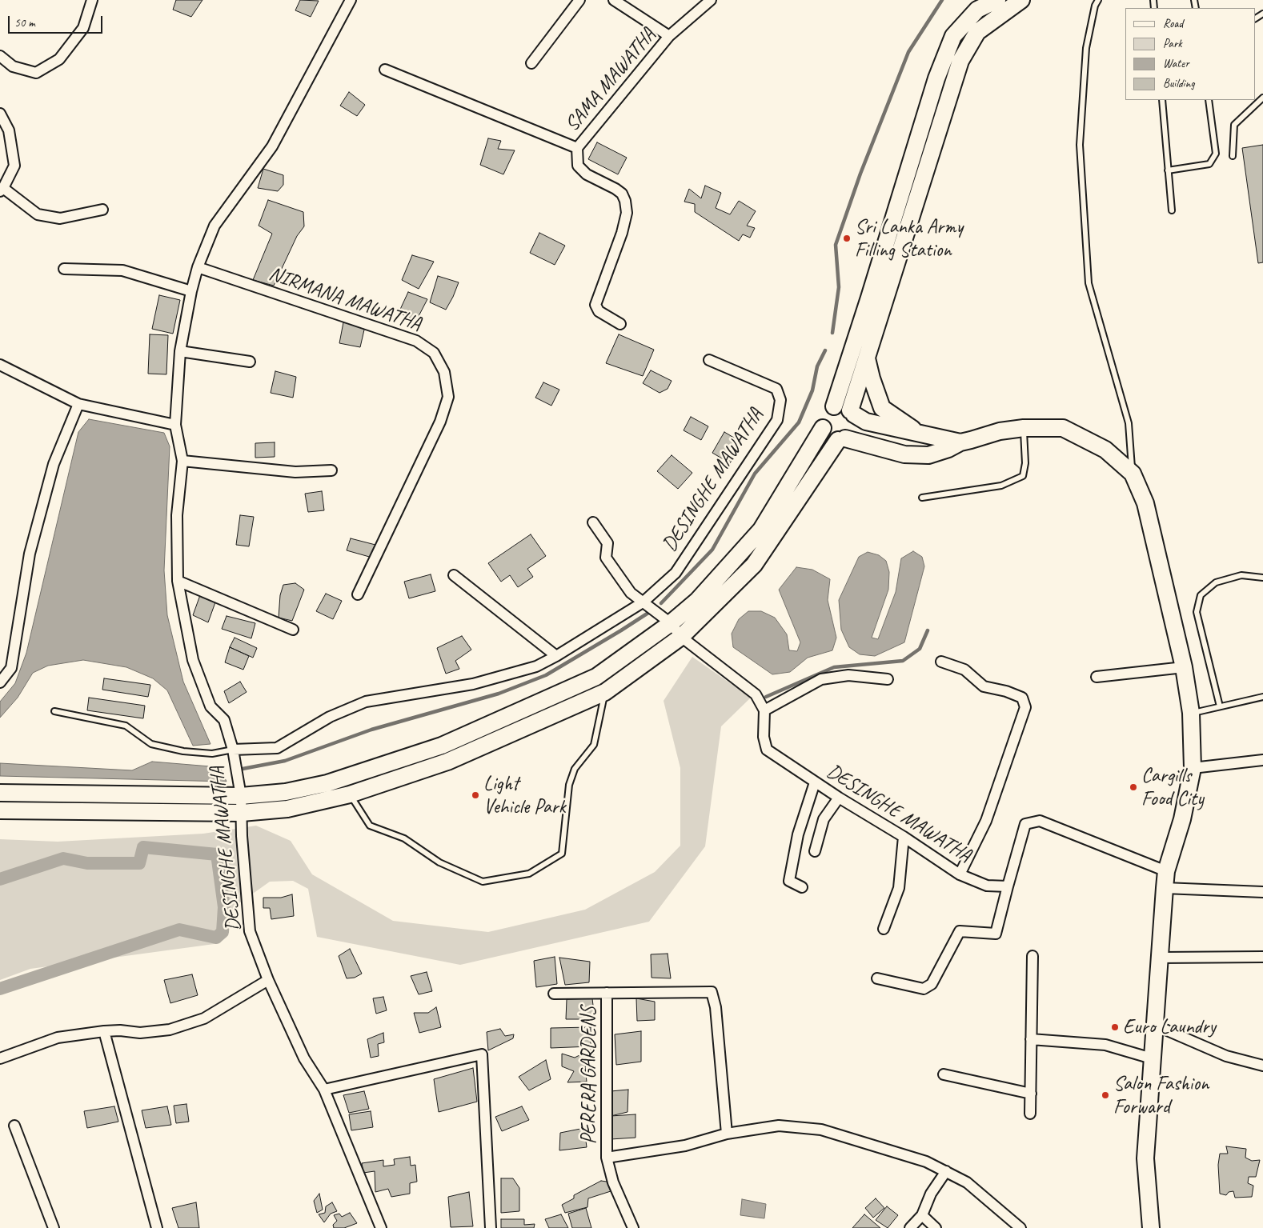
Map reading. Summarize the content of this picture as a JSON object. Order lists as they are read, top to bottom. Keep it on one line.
{"streets":{"street":["SAMA MAWATHA","NIRMANA MAWATHA","DESINGHE MAWATHA","PERERA GARDENS"]},"places":["Sri Lanka Army Filling Station","Cargills Food City","Light Vehicle Park","Euro Laundry","Salon Fashion Forward"],"legend":["Road","Park","Water","Building"],"scale_bar":"50 m"}
